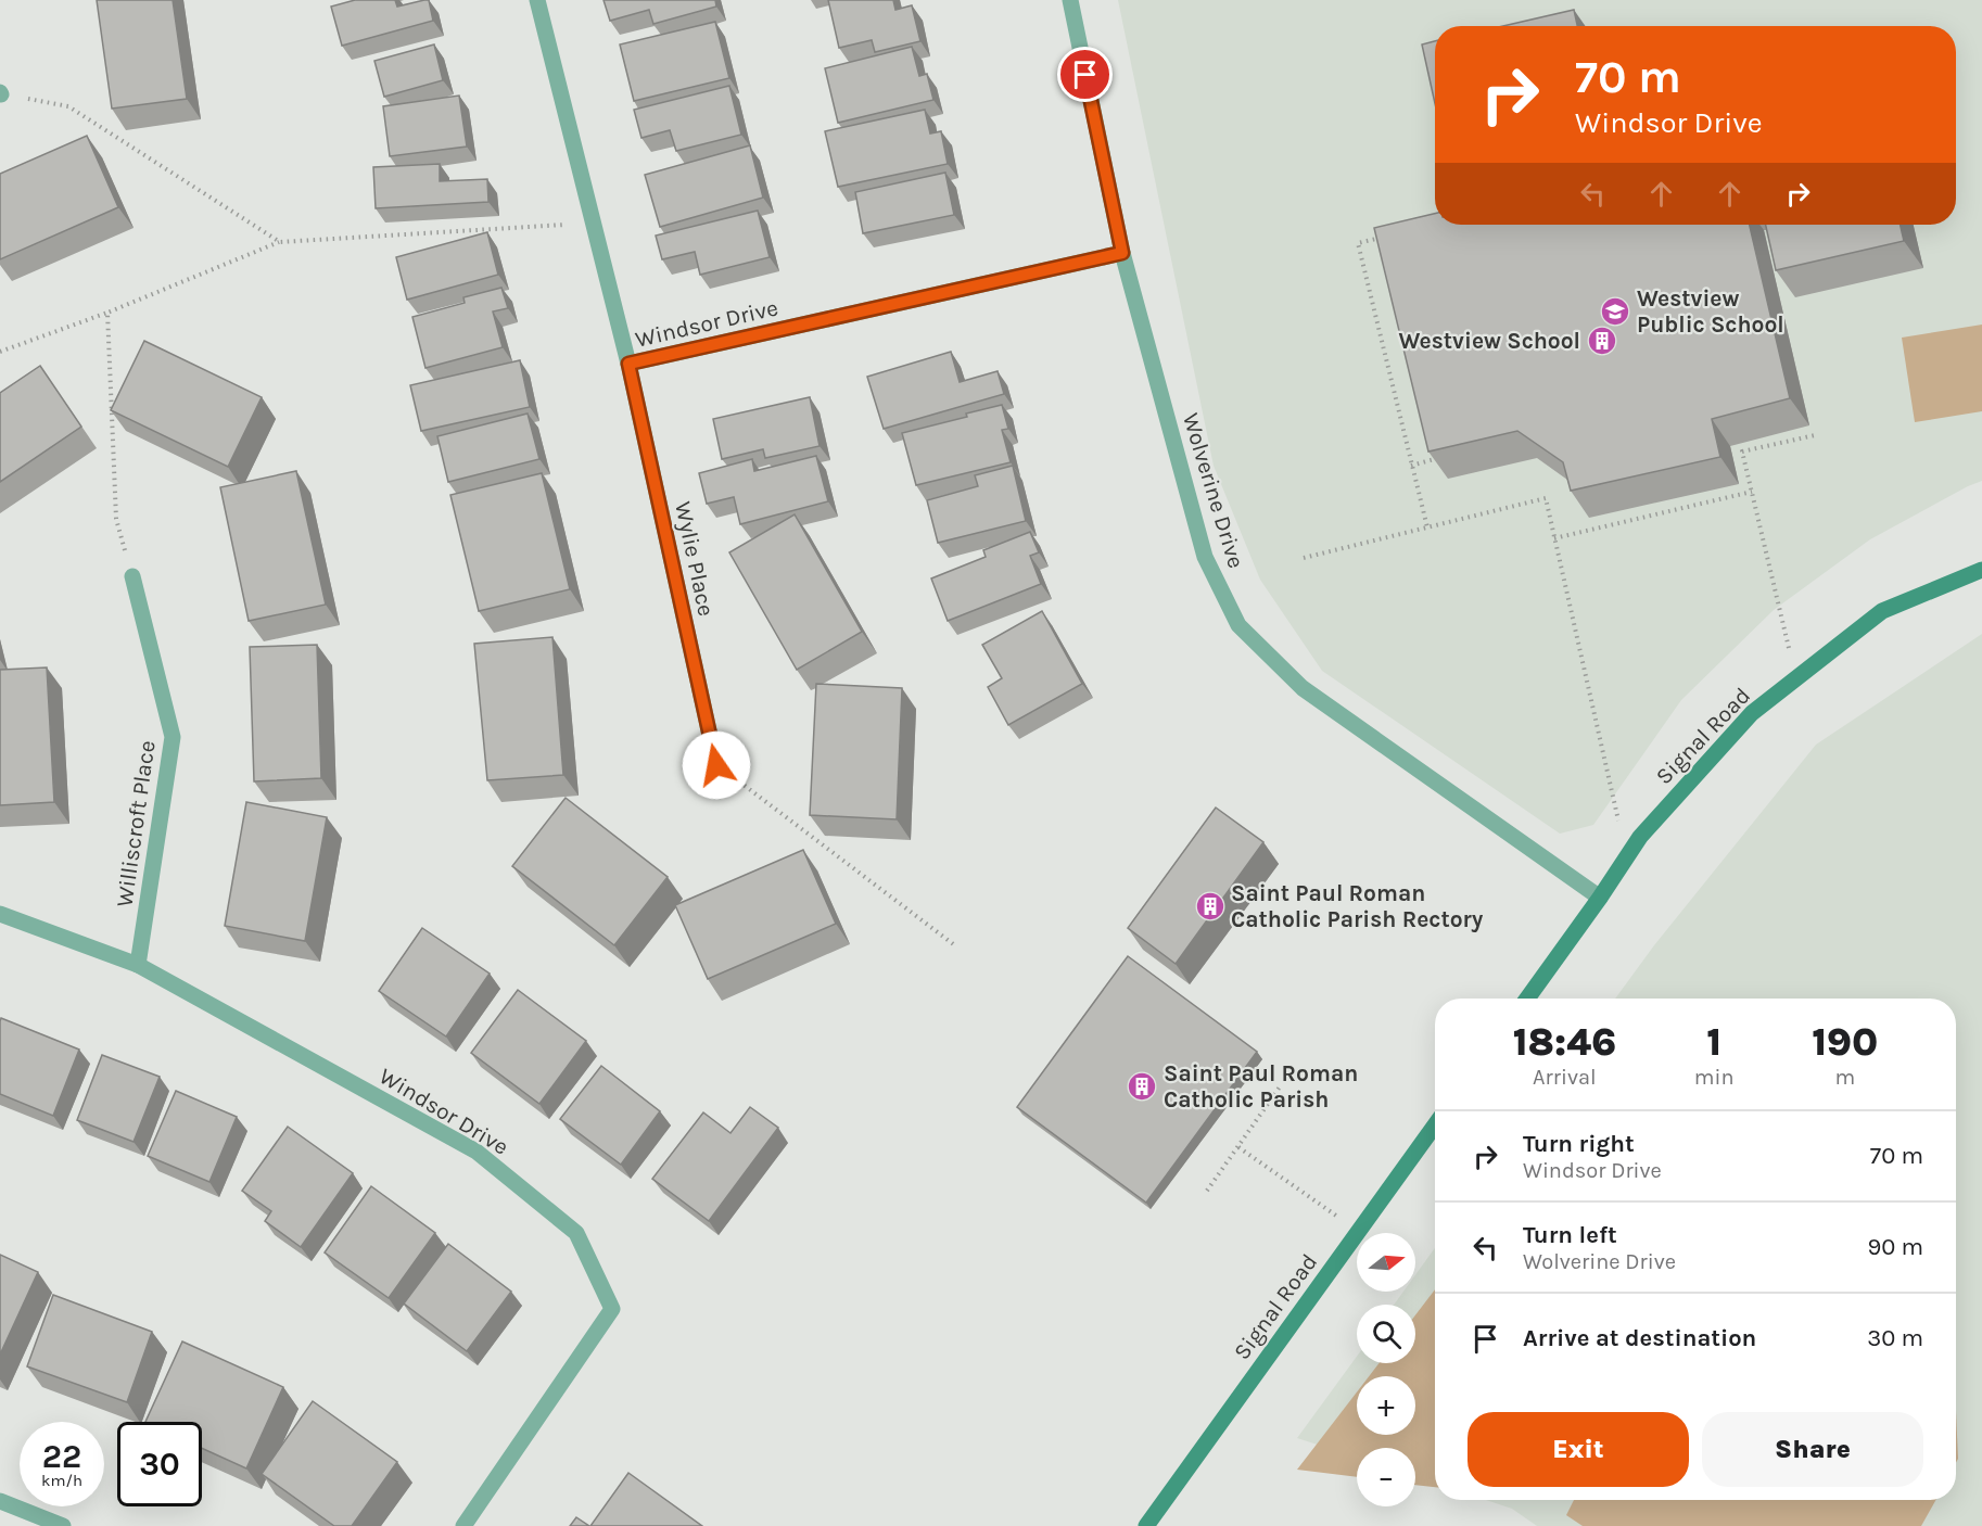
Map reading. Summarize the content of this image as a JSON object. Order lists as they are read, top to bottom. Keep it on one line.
{"streets":{"street":["Windsor Drive","Wolverine Drive","Wylie Place","Signal Road","Williscroft Place"]},"crossings":[["Windsor Drive","Wolverine Drive"],["Windsor Drive","Wylie Place"],["Windsor Drive","Williscroft Place"],["Wolverine Drive","Signal Road"]],"places":{"school or university":["Westview Public School"],"building":["Westview School","Saint Paul Roman Catholic Parish Rectory","Saint Paul Roman Catholic Parish"]},"north":"right","page":{"turn":["70 m","Windsor Drive"],"eta":["18:46","Arrival","1","min","190","m"],"list":[{"name":"Turn right","note":"Windsor Drive","value":"70 m"},{"name":"Turn left","note":"Wolverine Drive","value":"90 m"},{"name":"Arrive at destination","value":"30 m"}],"map_buttons":["+","−"],"buttons":["Exit","Share"],"speed":"22 km/h","limit":"30"}}
